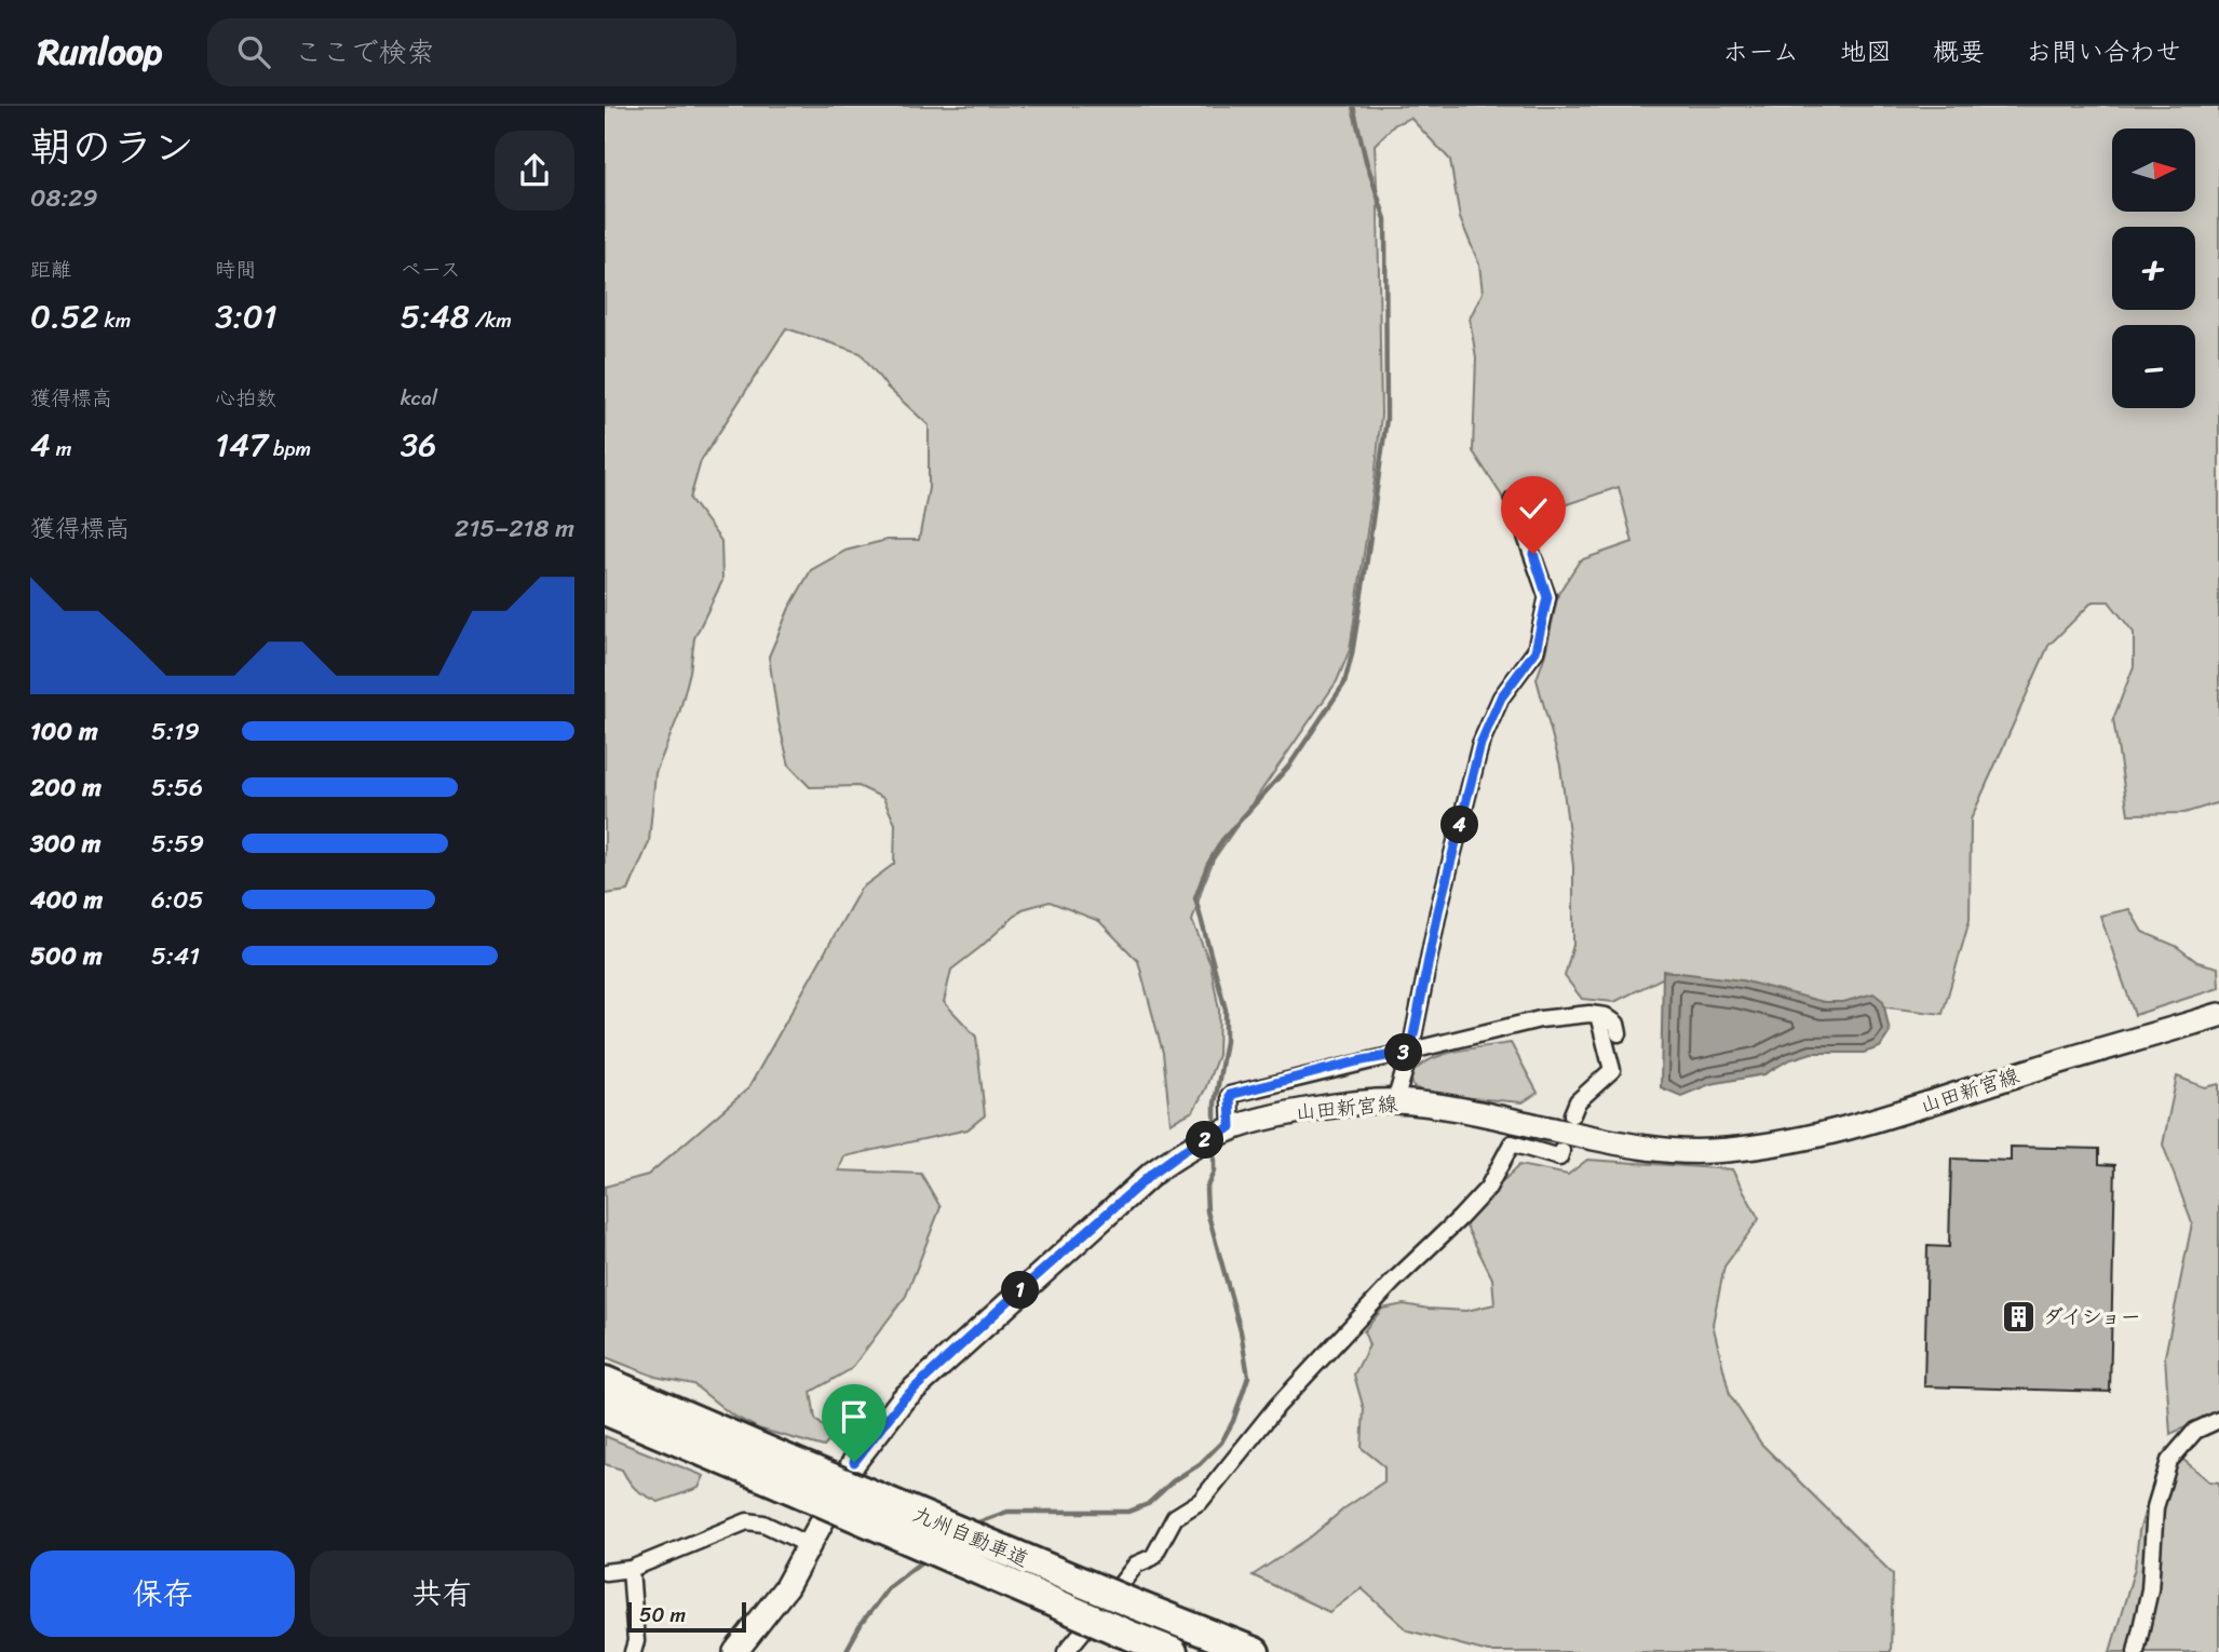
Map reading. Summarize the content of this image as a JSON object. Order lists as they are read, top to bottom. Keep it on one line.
{"streets":{"highway":["九州自動車道"],"main road":["山田新宮線"]},"places":{"building":["ダイショー"]},"scale_bar":"50 m","north":"right","page":{"header":"Runloop","search":"ここで検索","nav":["ホーム","地図","概要","お問い合わせ"],"heading":["朝のラン","08:29"],"map_buttons":["+","−"],"stats":[["距離","0.52 km"],["時間","3:01"],["ペース","5:48 /km"],["獲得標高","4 m"],["心拍数","147 bpm"],["kcal","36"]],"chart":["獲得標高","215–218 m"],"list":[{"name":"100 m","note":"5:19"},{"name":"200 m","note":"5:56"},{"name":"300 m","note":"5:59"},{"name":"400 m","note":"6:05"},{"name":"500 m","note":"5:41"}],"pins":["4","3","2","1"],"buttons":["保存","共有"],"scale":"50 m"}}
